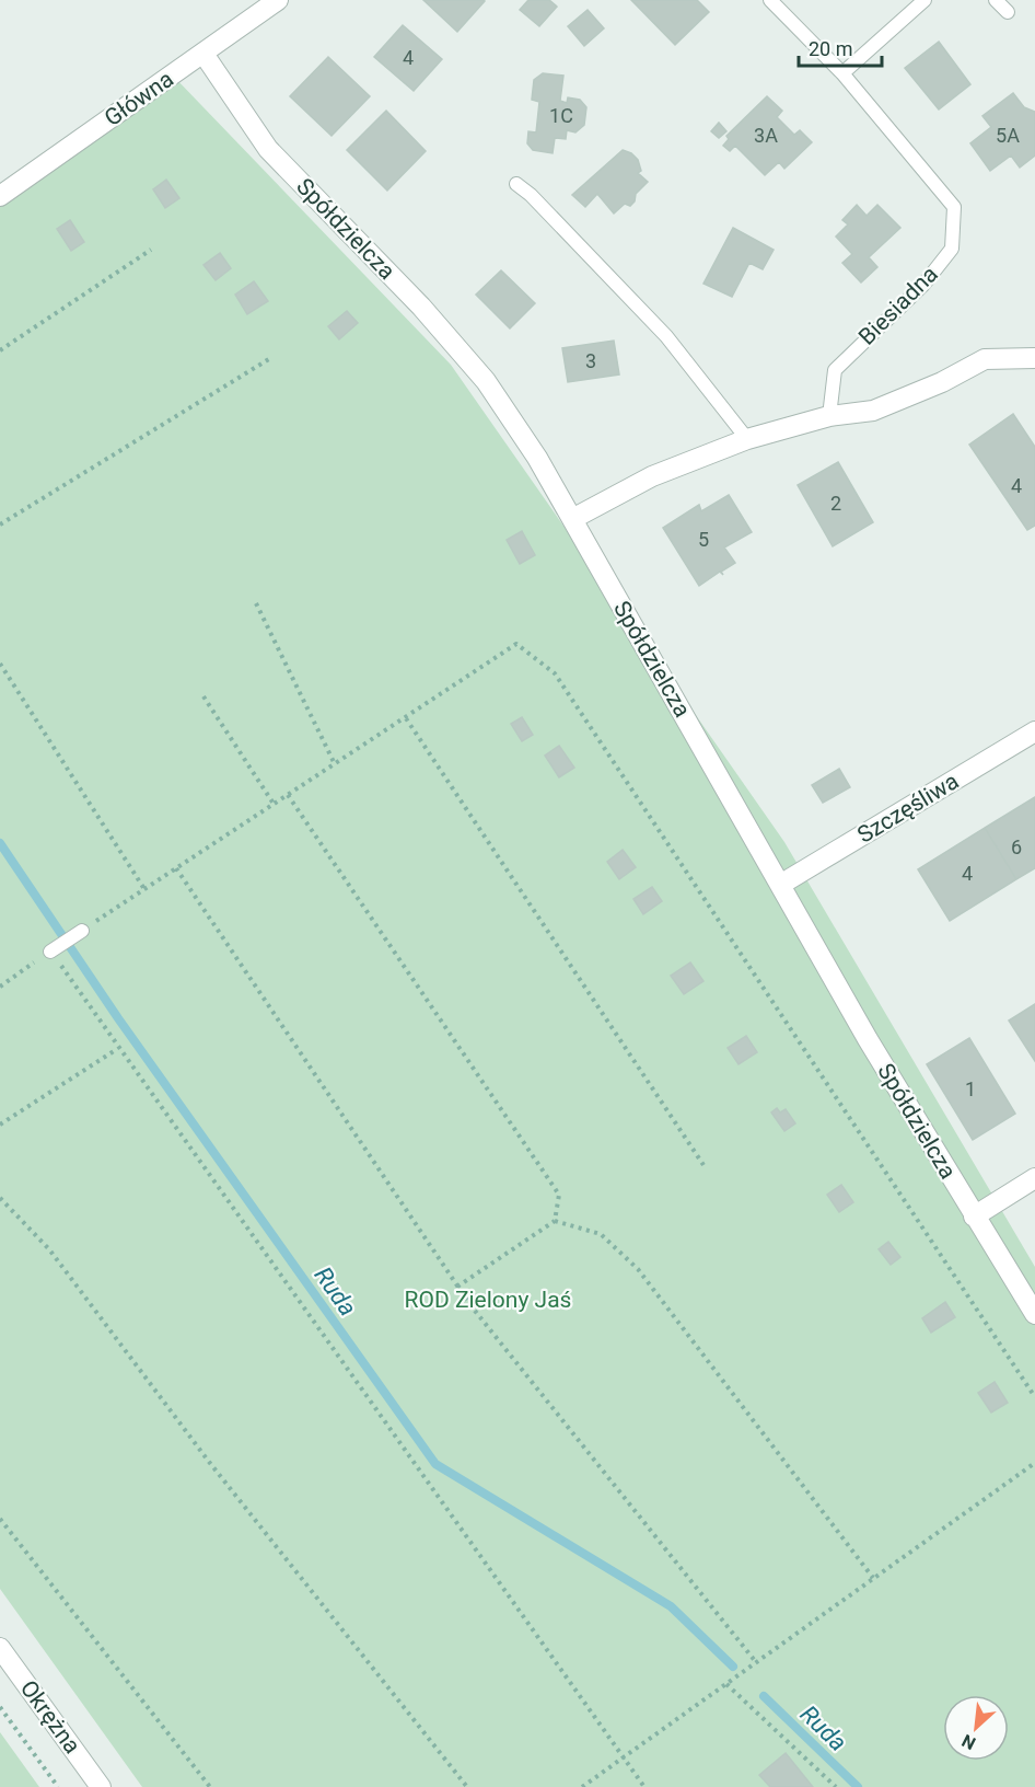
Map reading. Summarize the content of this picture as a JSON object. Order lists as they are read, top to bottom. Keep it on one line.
{"streets":{"street":["Główna","Spółdzielcza","Szczęśliwa","Okrężna"],"lane":["Biesiadna"]},"crossings":[["Główna","Spółdzielcza"],["Spółdzielcza","Szczęśliwa"]],"water":["Ruda"],"parks":["ROD Zielony Jaś"],"house_numbers":["4","1C","3A","5A","3","4","2","5","6","4","1"],"scale_bar":"20 m","north":"bottom left"}
